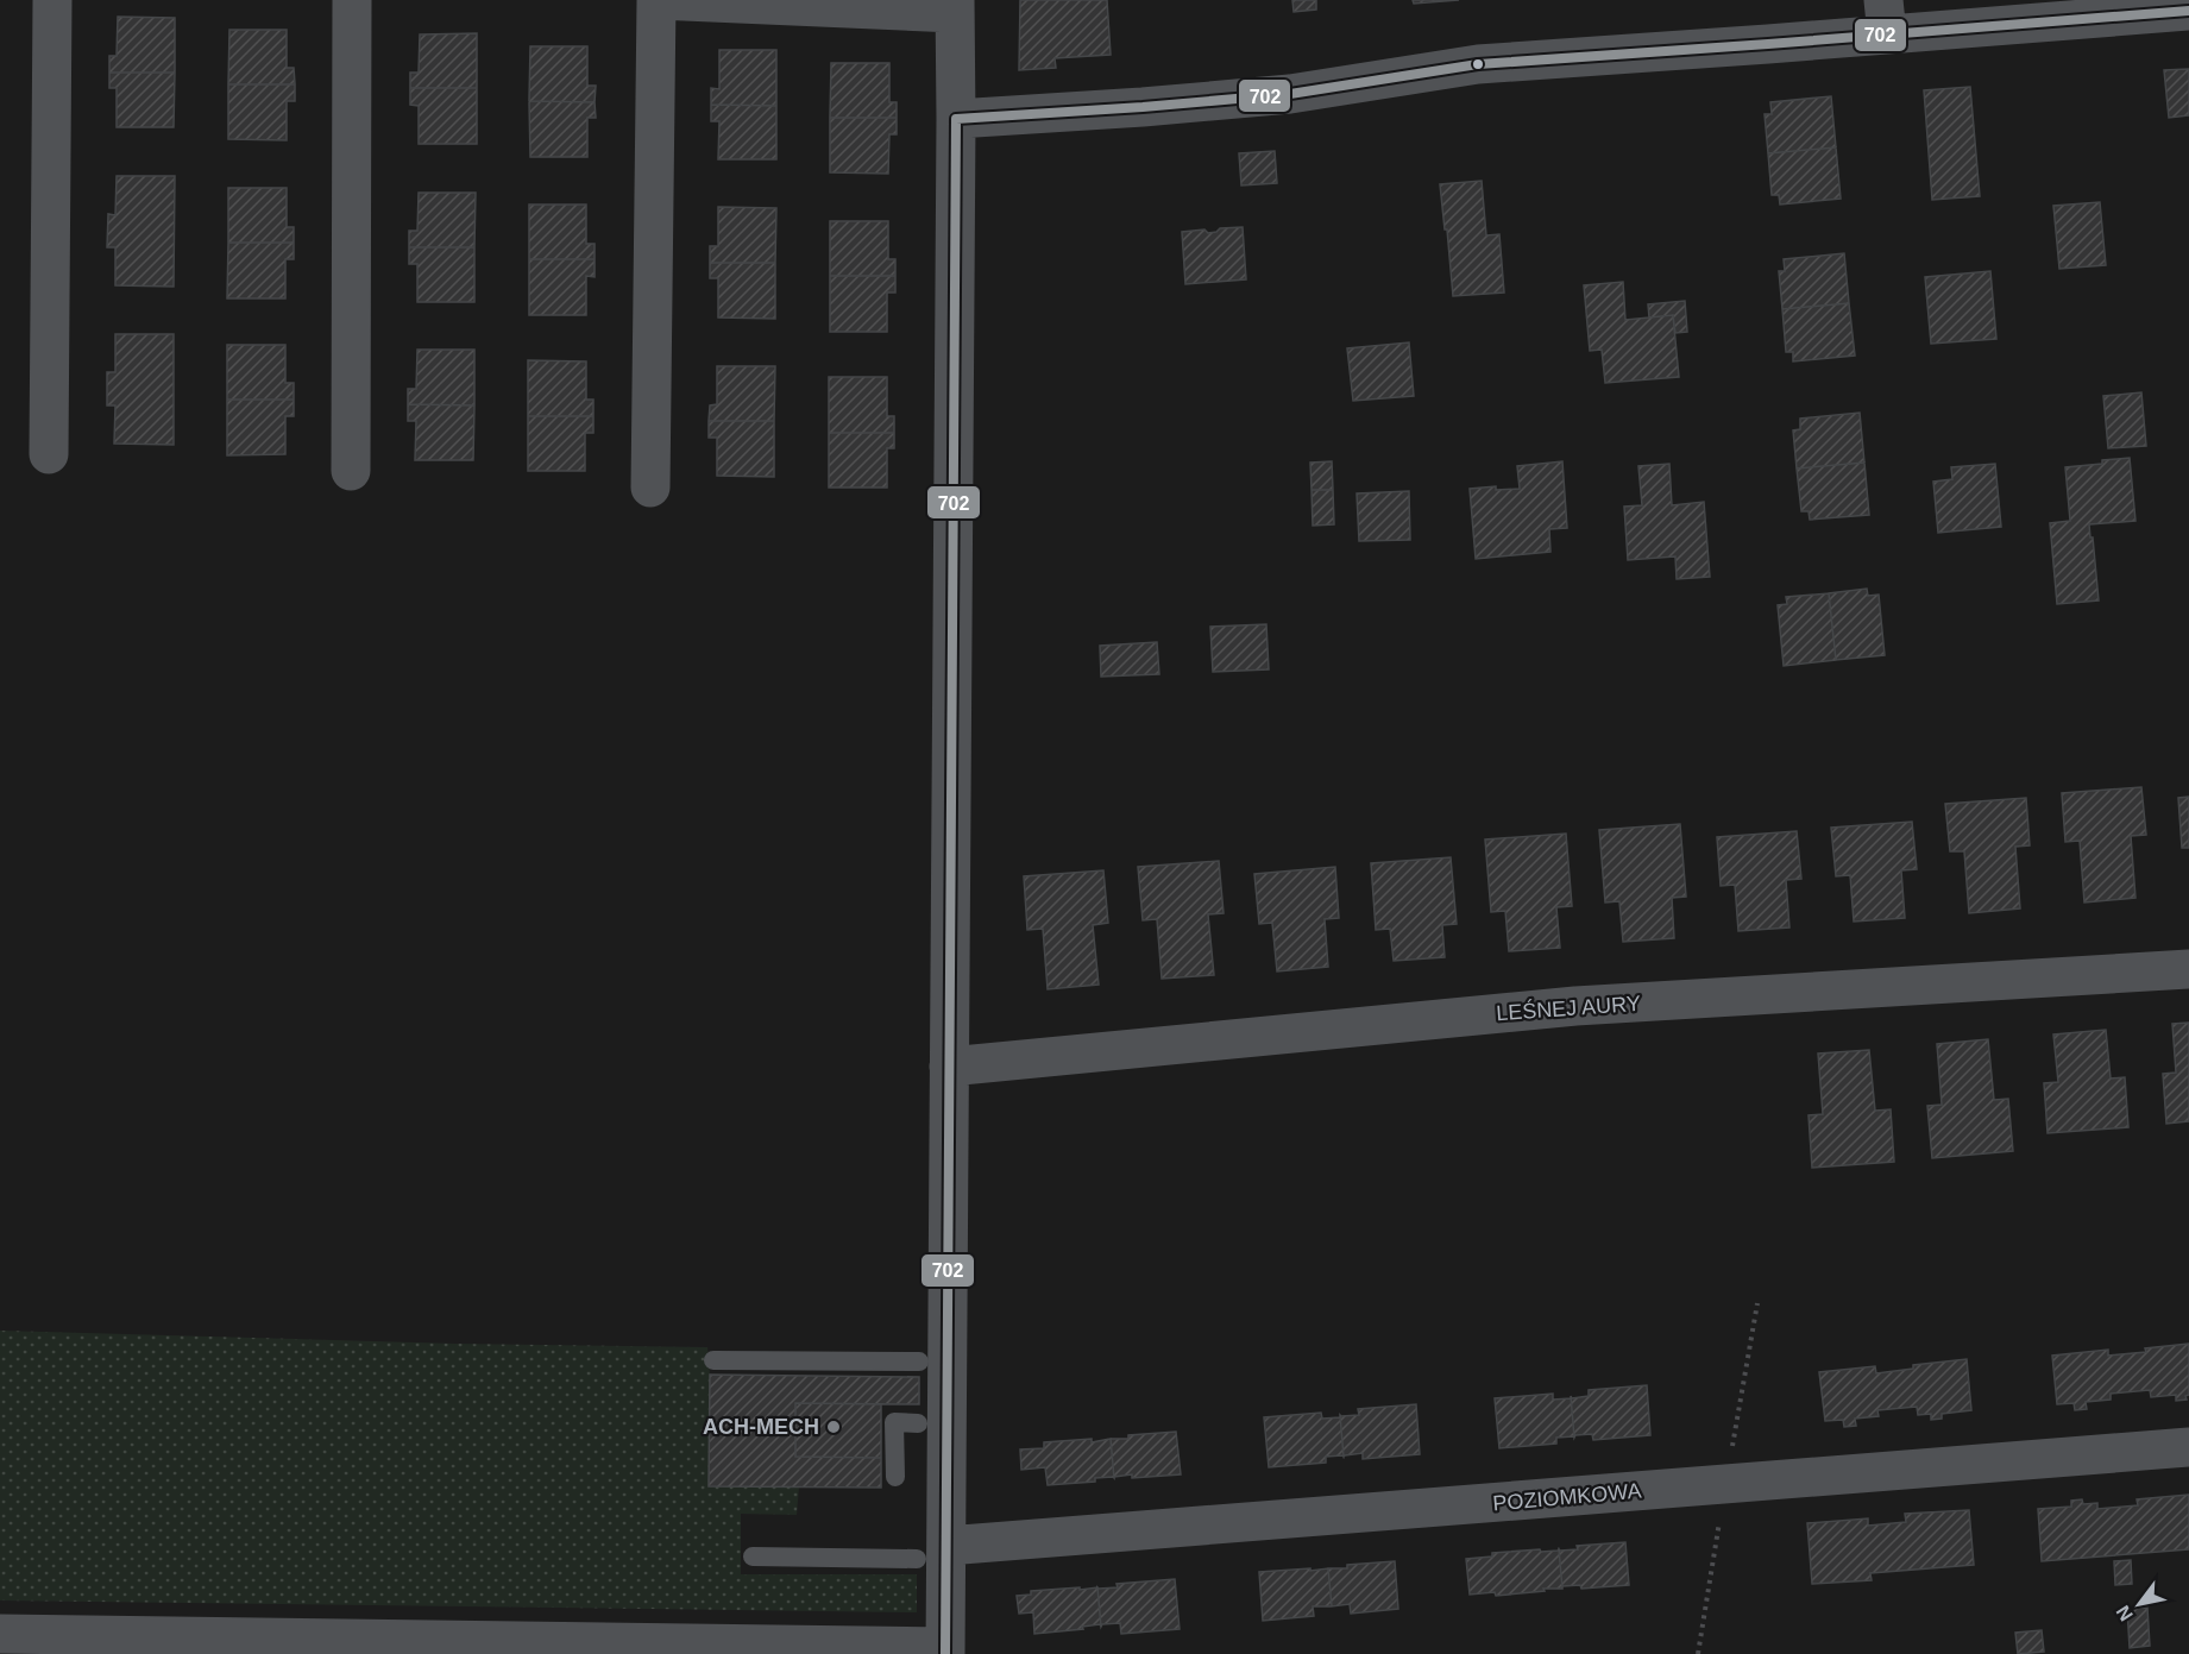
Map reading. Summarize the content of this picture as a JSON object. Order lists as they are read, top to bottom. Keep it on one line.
{"streets":{"street":["LEŚNEJ AURY","POZIOMKOWA"]},"places":["ACH-MECH"],"lines":["transit line 702"],"north":"bottom left"}
